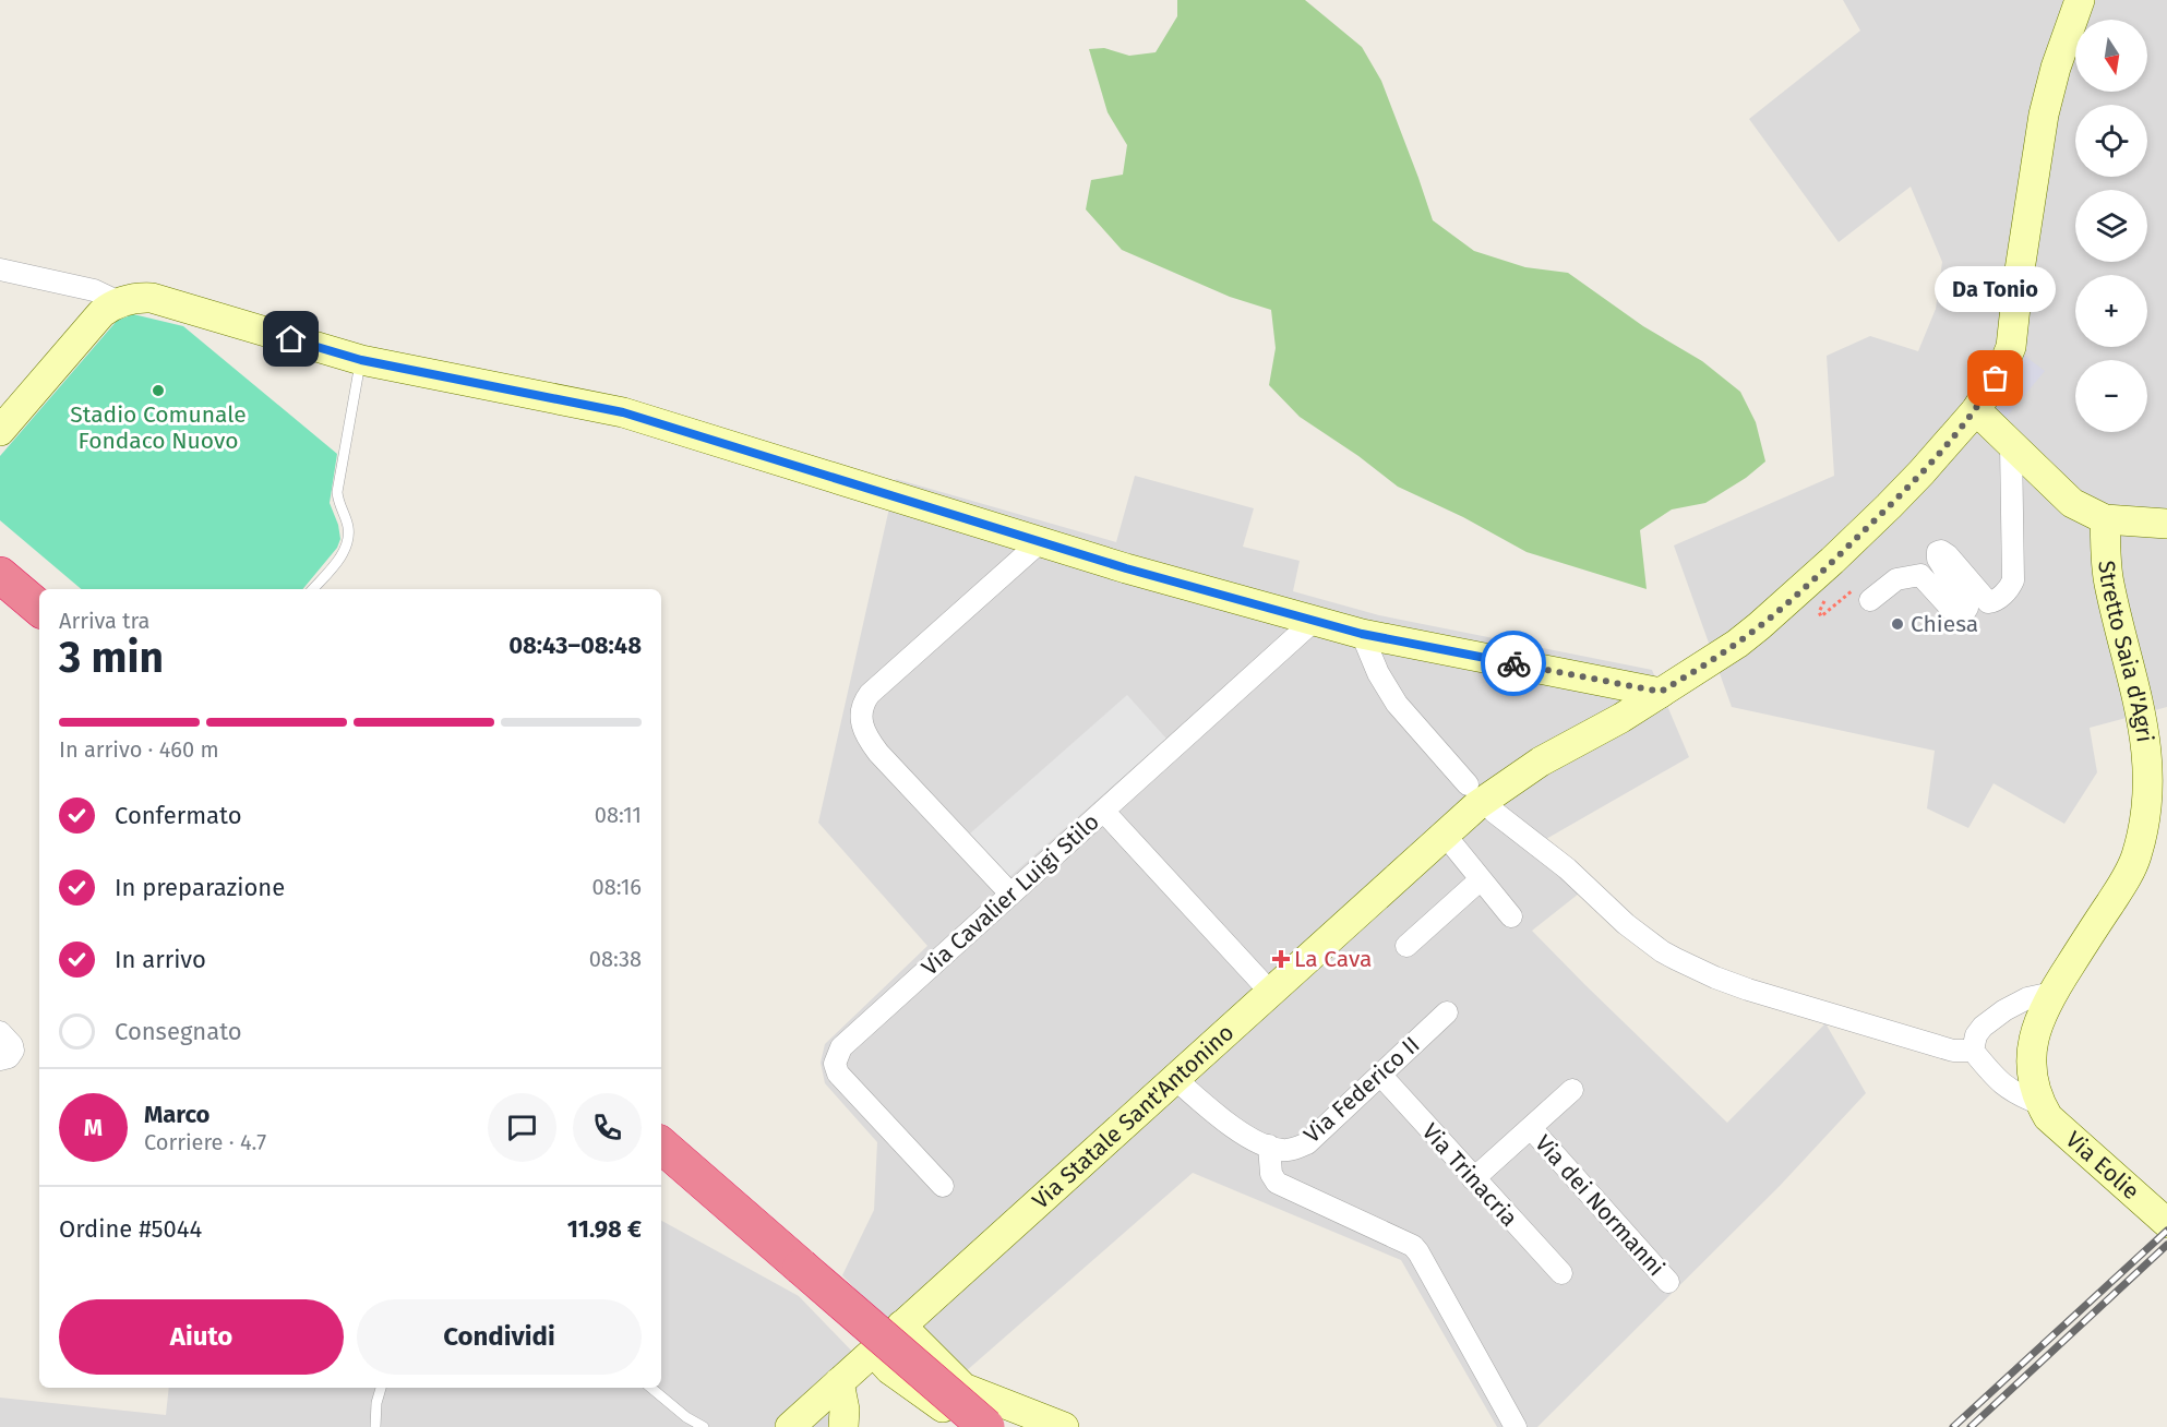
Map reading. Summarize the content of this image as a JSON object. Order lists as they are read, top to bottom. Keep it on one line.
{"streets":{"street":["Stretto Saia d'Agri","Via Cavalier Luigi Stilo","Via Federico II","Via Statale Sant'Antonino","Via Eolie","Via Trinacria","Via dei Normanni"]},"crossings":[["Stretto Saia d'Agri","Via Eolie"],["Via Federico II","Via Statale Sant'Antonino"],["Via Federico II","Via Trinacria"],["Via Trinacria","Via dei Normanni"]],"places":{"other":["Da Tonio","Stadio Comunale Fondaco Nuovo","Chiesa"],"health":["La Cava"]},"north":"bottom","page":{"map_buttons":["+","−"],"bubble":"Da Tonio","heading":["3 min","Arriva tra","08:43–08:48"],"panel":["Marco","Corriere · 4.7","Ordine #5044","11.98 €"],"bar":"In arrivo · 460 m","list":[["Confermato","08:11"],["In preparazione","08:16"],["In arrivo","08:38"],"Consegnato"],"round":"M","buttons":["Aiuto","Condividi"]}}
